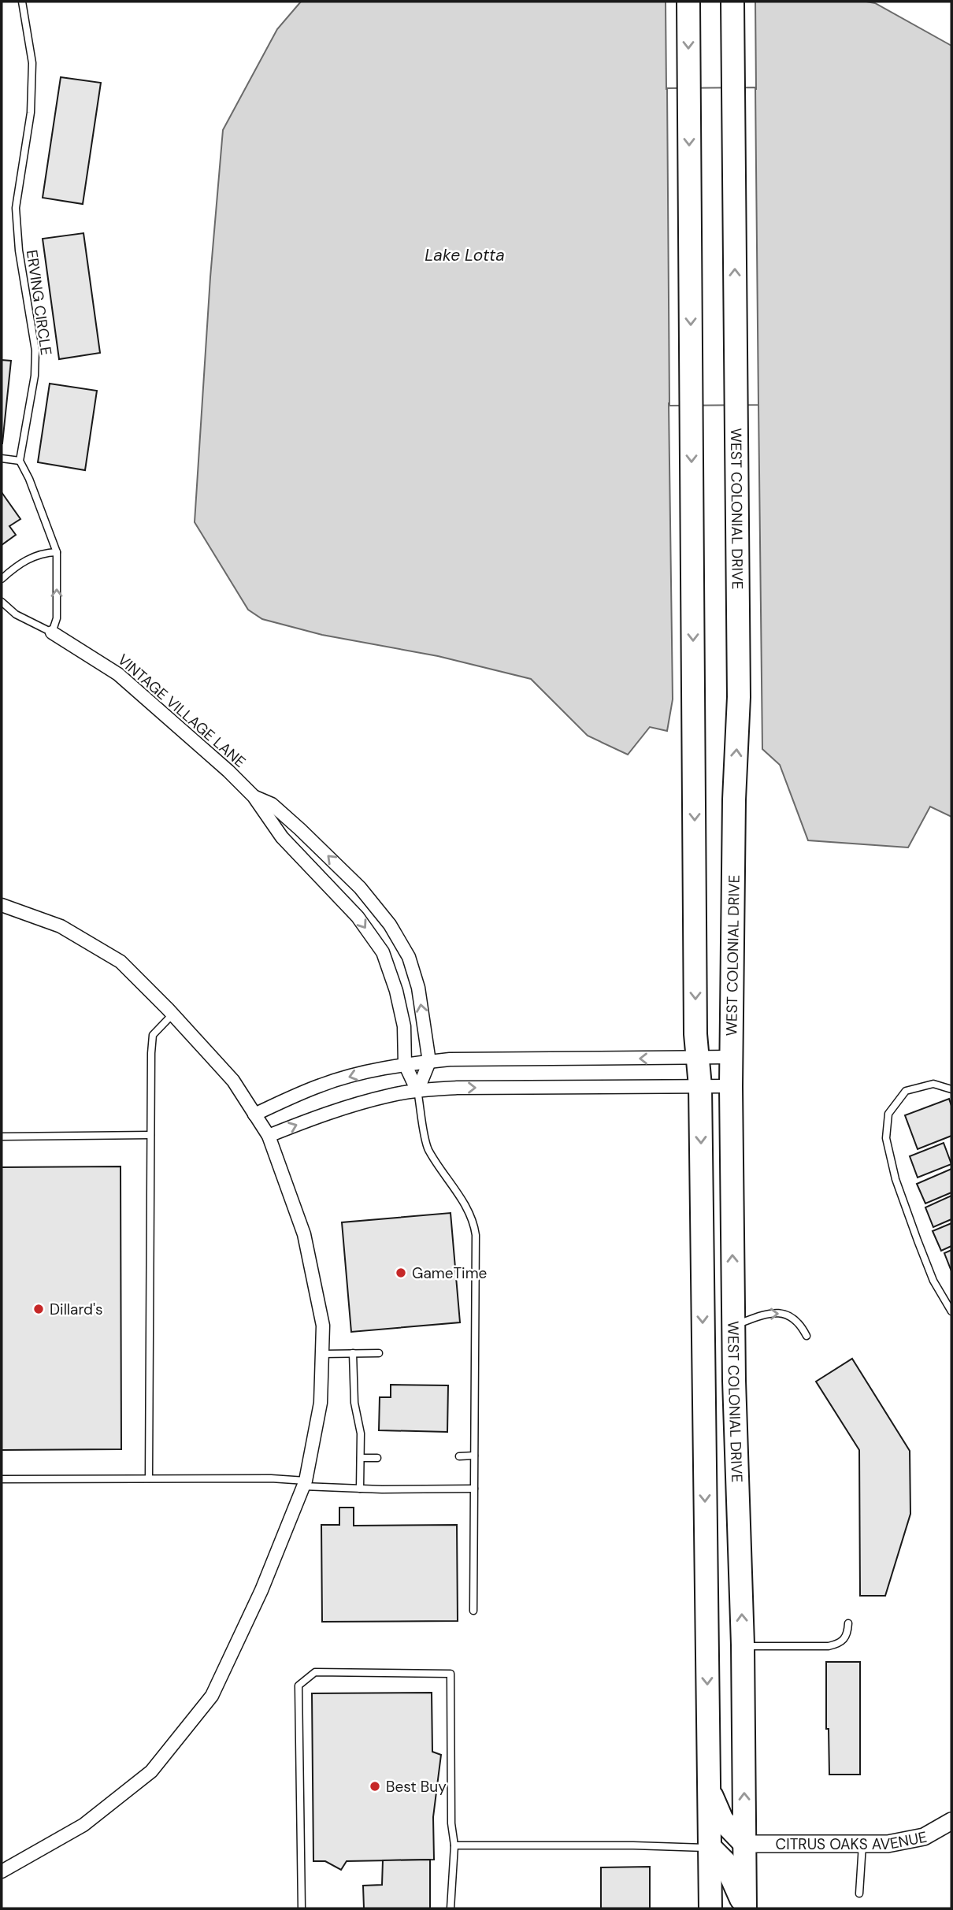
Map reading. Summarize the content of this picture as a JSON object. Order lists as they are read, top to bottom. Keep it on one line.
{"streets":{"highway":["WEST COLONIAL DRIVE"],"street":["VINTAGE VILLAGE LANE","CITRUS OAKS AVENUE"],"lane":["ERVING CIRCLE"]},"crossings":[["WEST COLONIAL DRIVE","CITRUS OAKS AVENUE"]],"water":["Lake Lotta"],"places":["GameTime","Dillard's","Best Buy"]}
